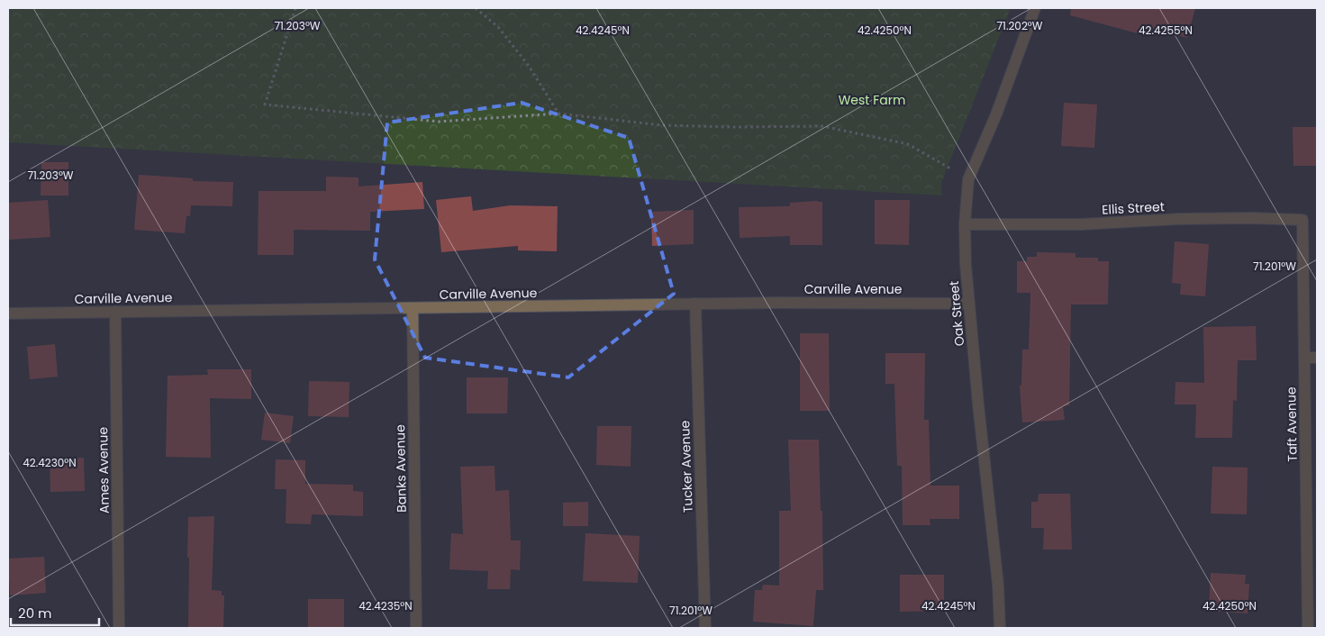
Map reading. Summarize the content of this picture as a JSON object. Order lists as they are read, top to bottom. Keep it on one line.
{"streets":{"street":["Ellis Street","Carville Avenue","Oak Street","Taft Avenue","Tucker Avenue","Banks Avenue","Ames Avenue"]},"crossings":[["Ellis Street","Oak Street"],["Ellis Street","Taft Avenue"],["Carville Avenue","Oak Street"],["Carville Avenue","Tucker Avenue"],["Carville Avenue","Banks Avenue"],["Carville Avenue","Ames Avenue"]],"parks":["West Farm"],"scale_bar":"20 m","coordinates":["71.203°W","71.202°W","42.4245°N","42.4250°N","42.4255°N","71.201°W","42.4230°N","42.4235°N"]}
